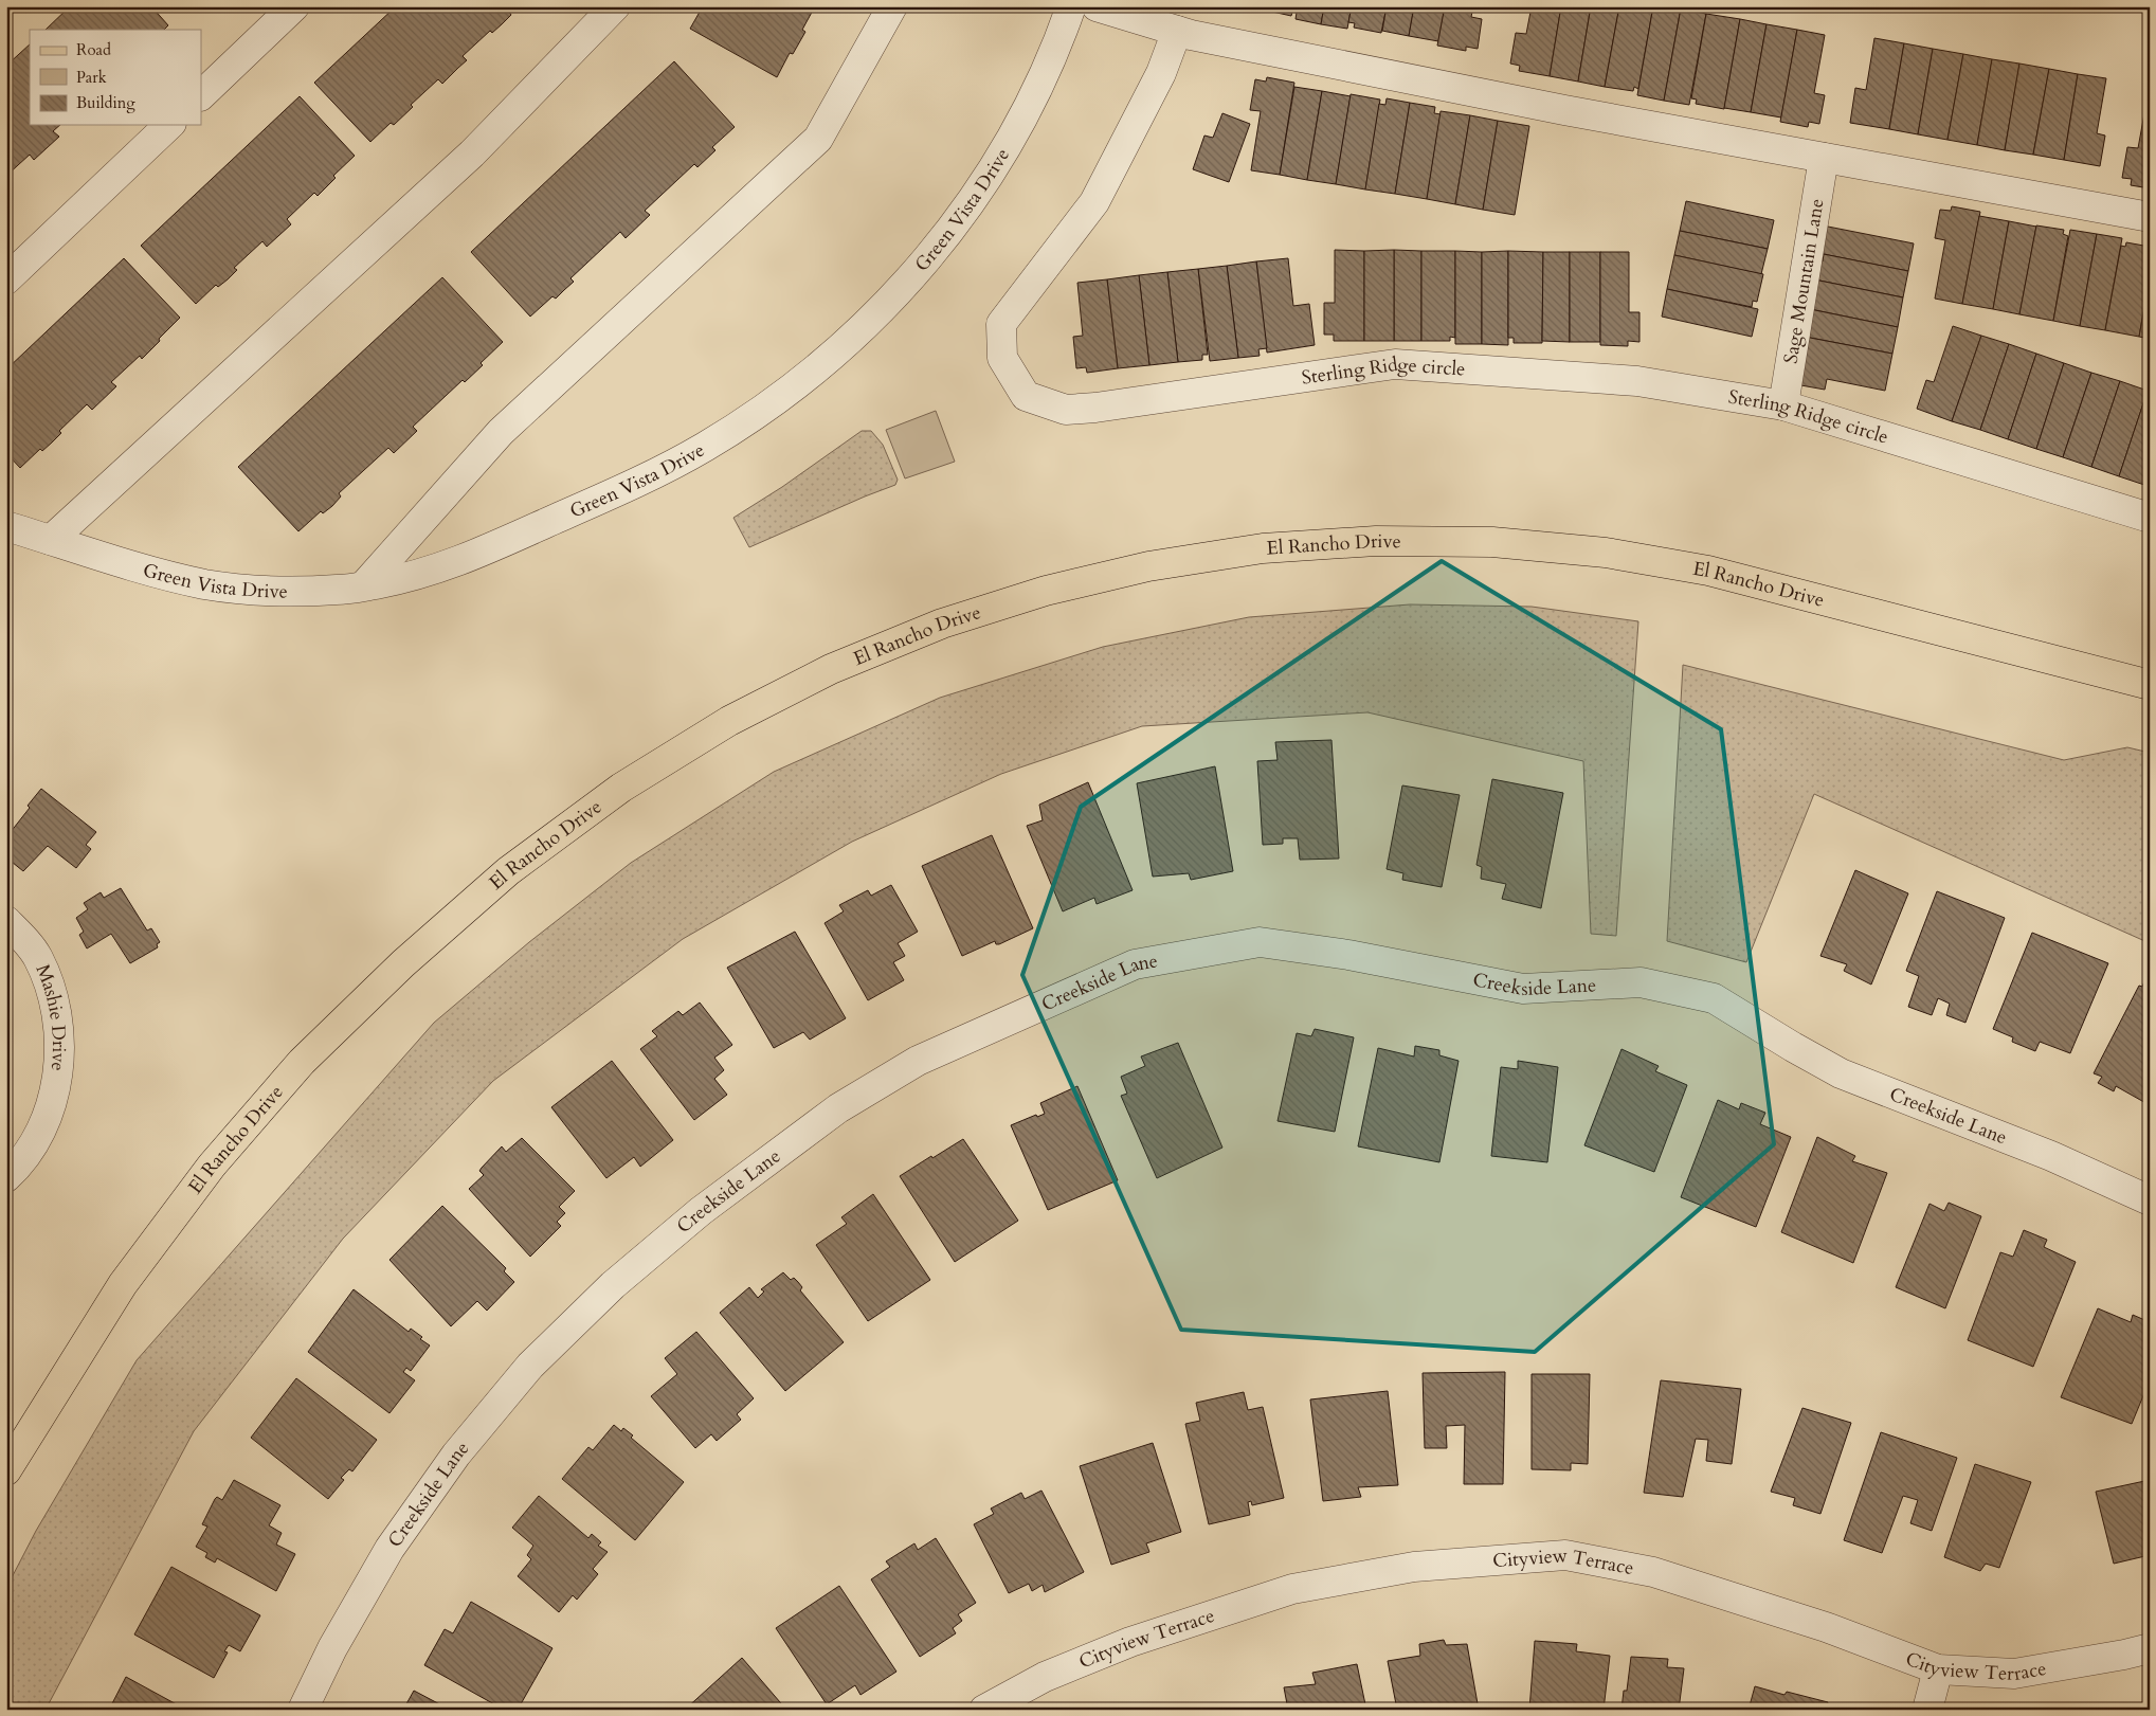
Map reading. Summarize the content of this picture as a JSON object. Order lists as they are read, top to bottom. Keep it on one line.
{"streets":{"main road":["El Rancho Drive"],"street":["Green Vista Drive","Sage Mountain Lane","Sterling Ridge circle","Creekside Lane","Mashie Drive","Cityview Terrace"]},"crossings":[["Sage Mountain Lane","Sterling Ridge circle"]],"legend":["Road","Park","Building"]}
